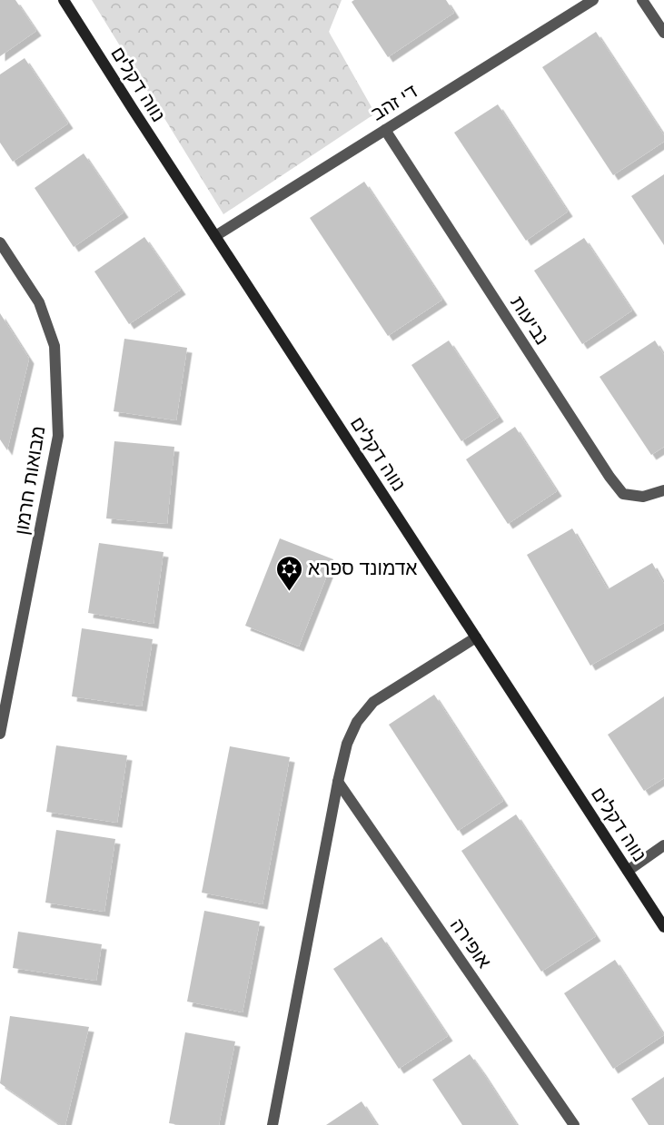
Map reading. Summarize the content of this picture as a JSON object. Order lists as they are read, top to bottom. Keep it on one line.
{"streets":{"street":["נווה דקלים","די זהב","נביעות","מבואות חרמון","אופירה"]},"crossings":[["נווה דקלים","די זהב"],["די זהב","נביעות"]],"places":{"synagogue":["אדמונד ספרא"]}}
